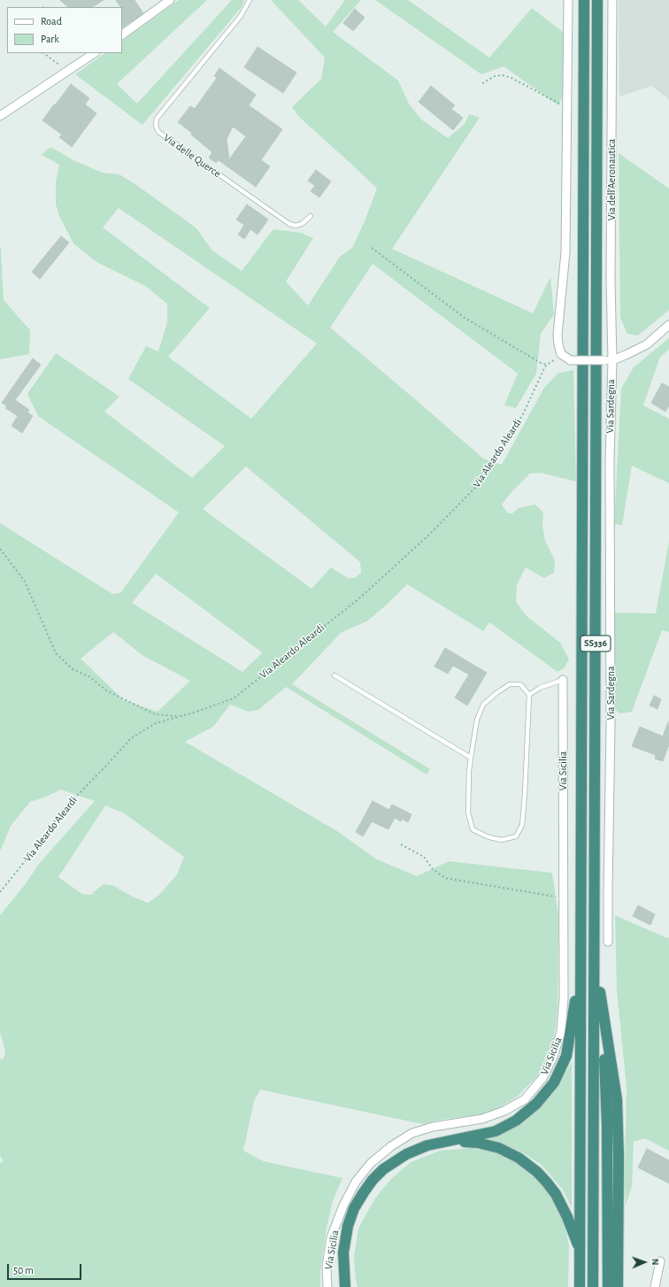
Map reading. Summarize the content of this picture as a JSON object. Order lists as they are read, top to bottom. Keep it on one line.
{"streets":{"highway":["SS336"],"street":["Via dell'Aeronautica","Via Sardegna","Via Sicilia"],"lane":["Via delle Querce"],"path":["Via Aleardo Aleardi"]},"crossings":[["Via dell'Aeronautica","Via Sardegna"]],"legend":["Road","Park"],"scale_bar":"50 m","north":"right"}
